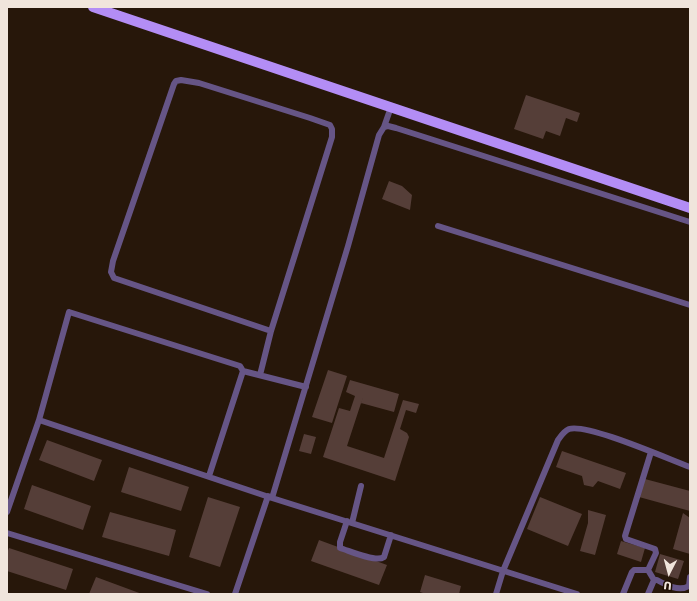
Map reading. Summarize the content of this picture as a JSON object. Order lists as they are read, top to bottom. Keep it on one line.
{"north":"bottom"}
